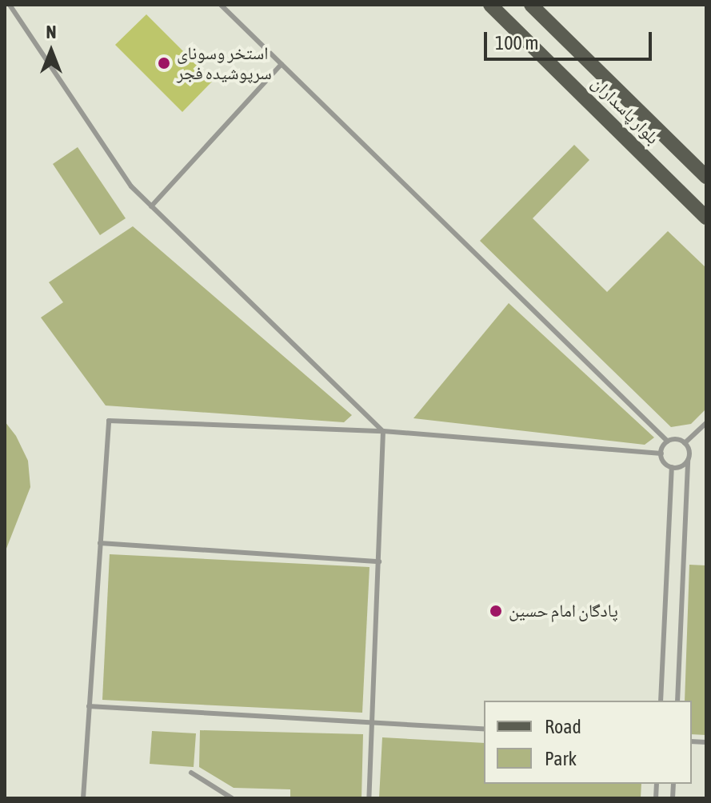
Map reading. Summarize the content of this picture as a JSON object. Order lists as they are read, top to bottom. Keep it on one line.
{"streets":{"main road":["بلوار پاسداران"]},"places":["استخر وسونای سرپوشیده فجر","پادگان امام حسین"],"legend":["Road","Park"],"scale_bar":"100 m","north":"top"}
